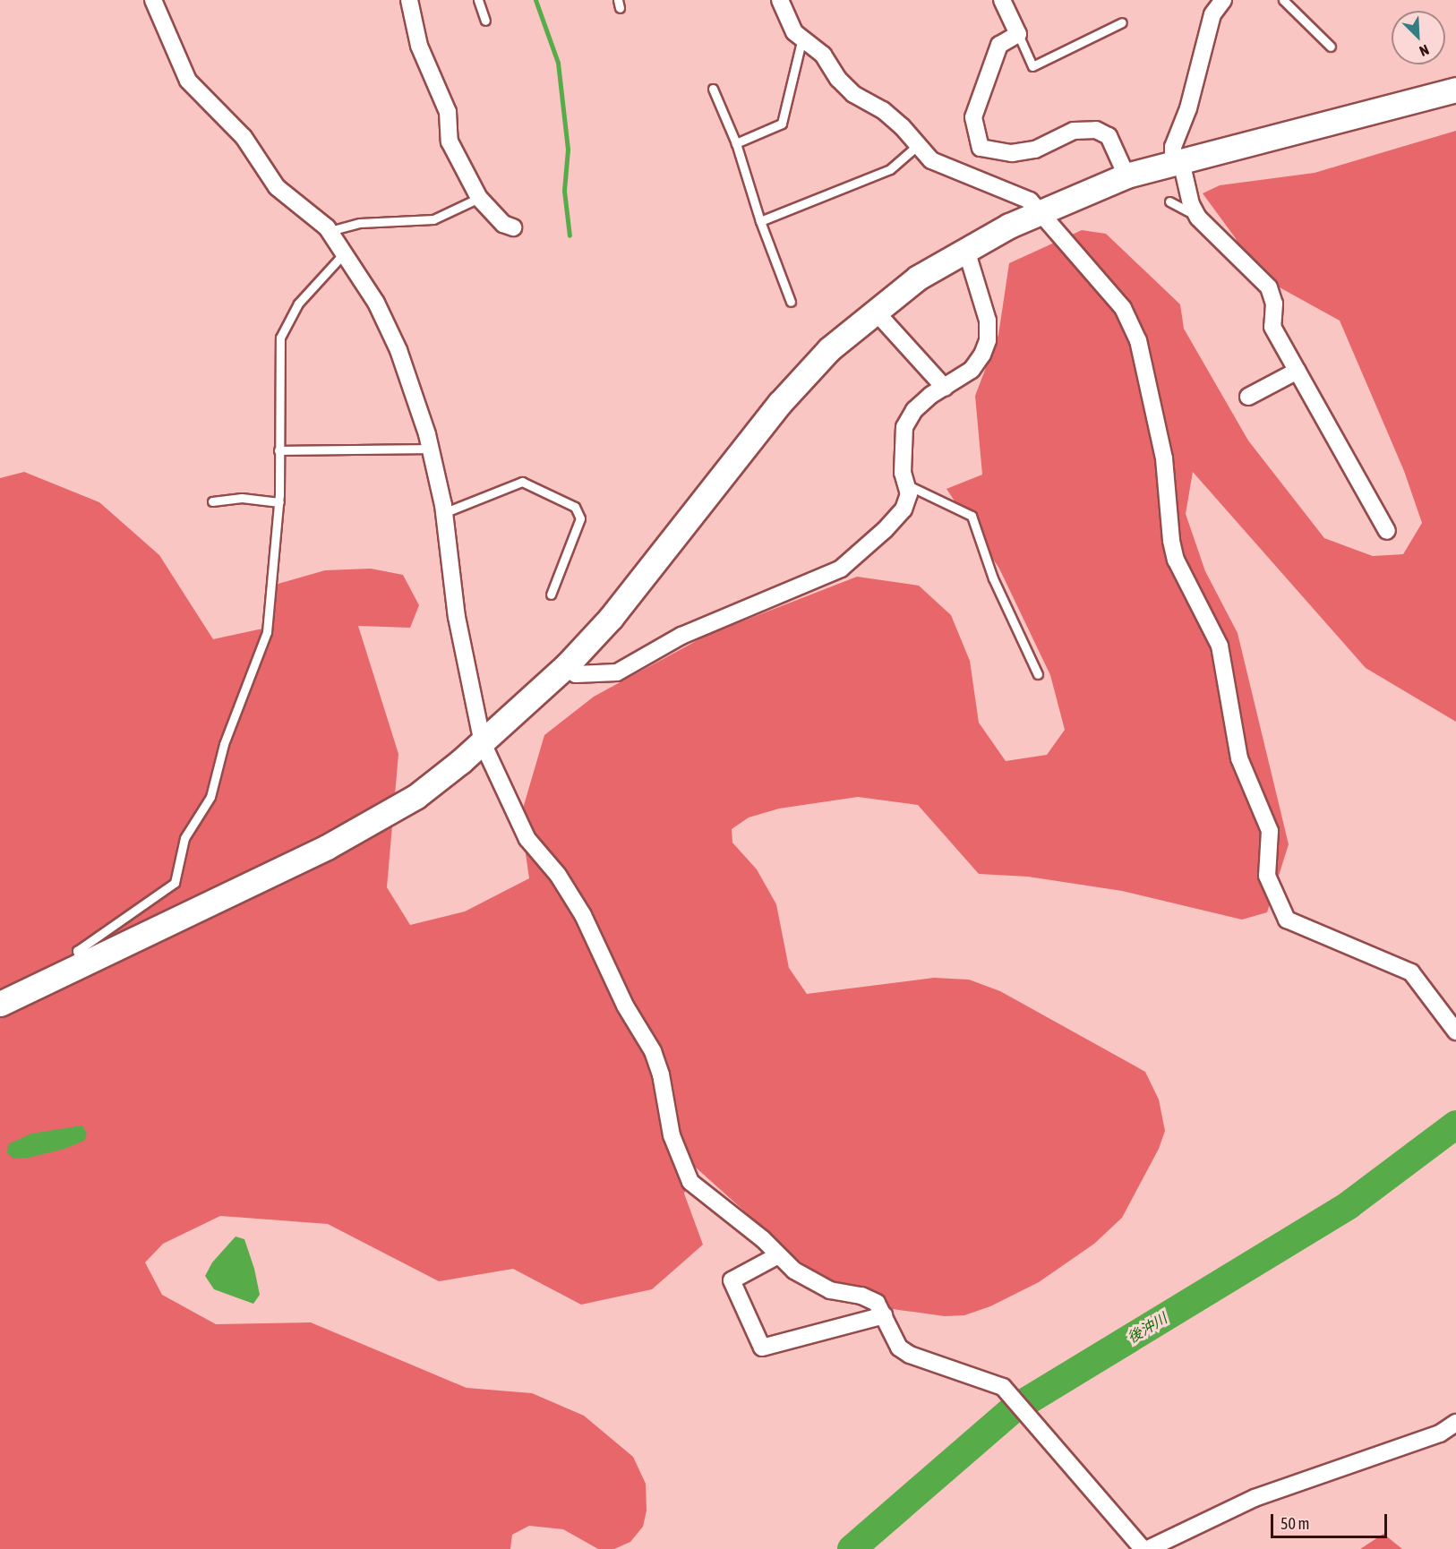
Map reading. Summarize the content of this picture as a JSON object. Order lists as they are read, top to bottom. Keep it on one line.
{"water":["後沖川"],"scale_bar":"50 m","north":"bottom right"}
